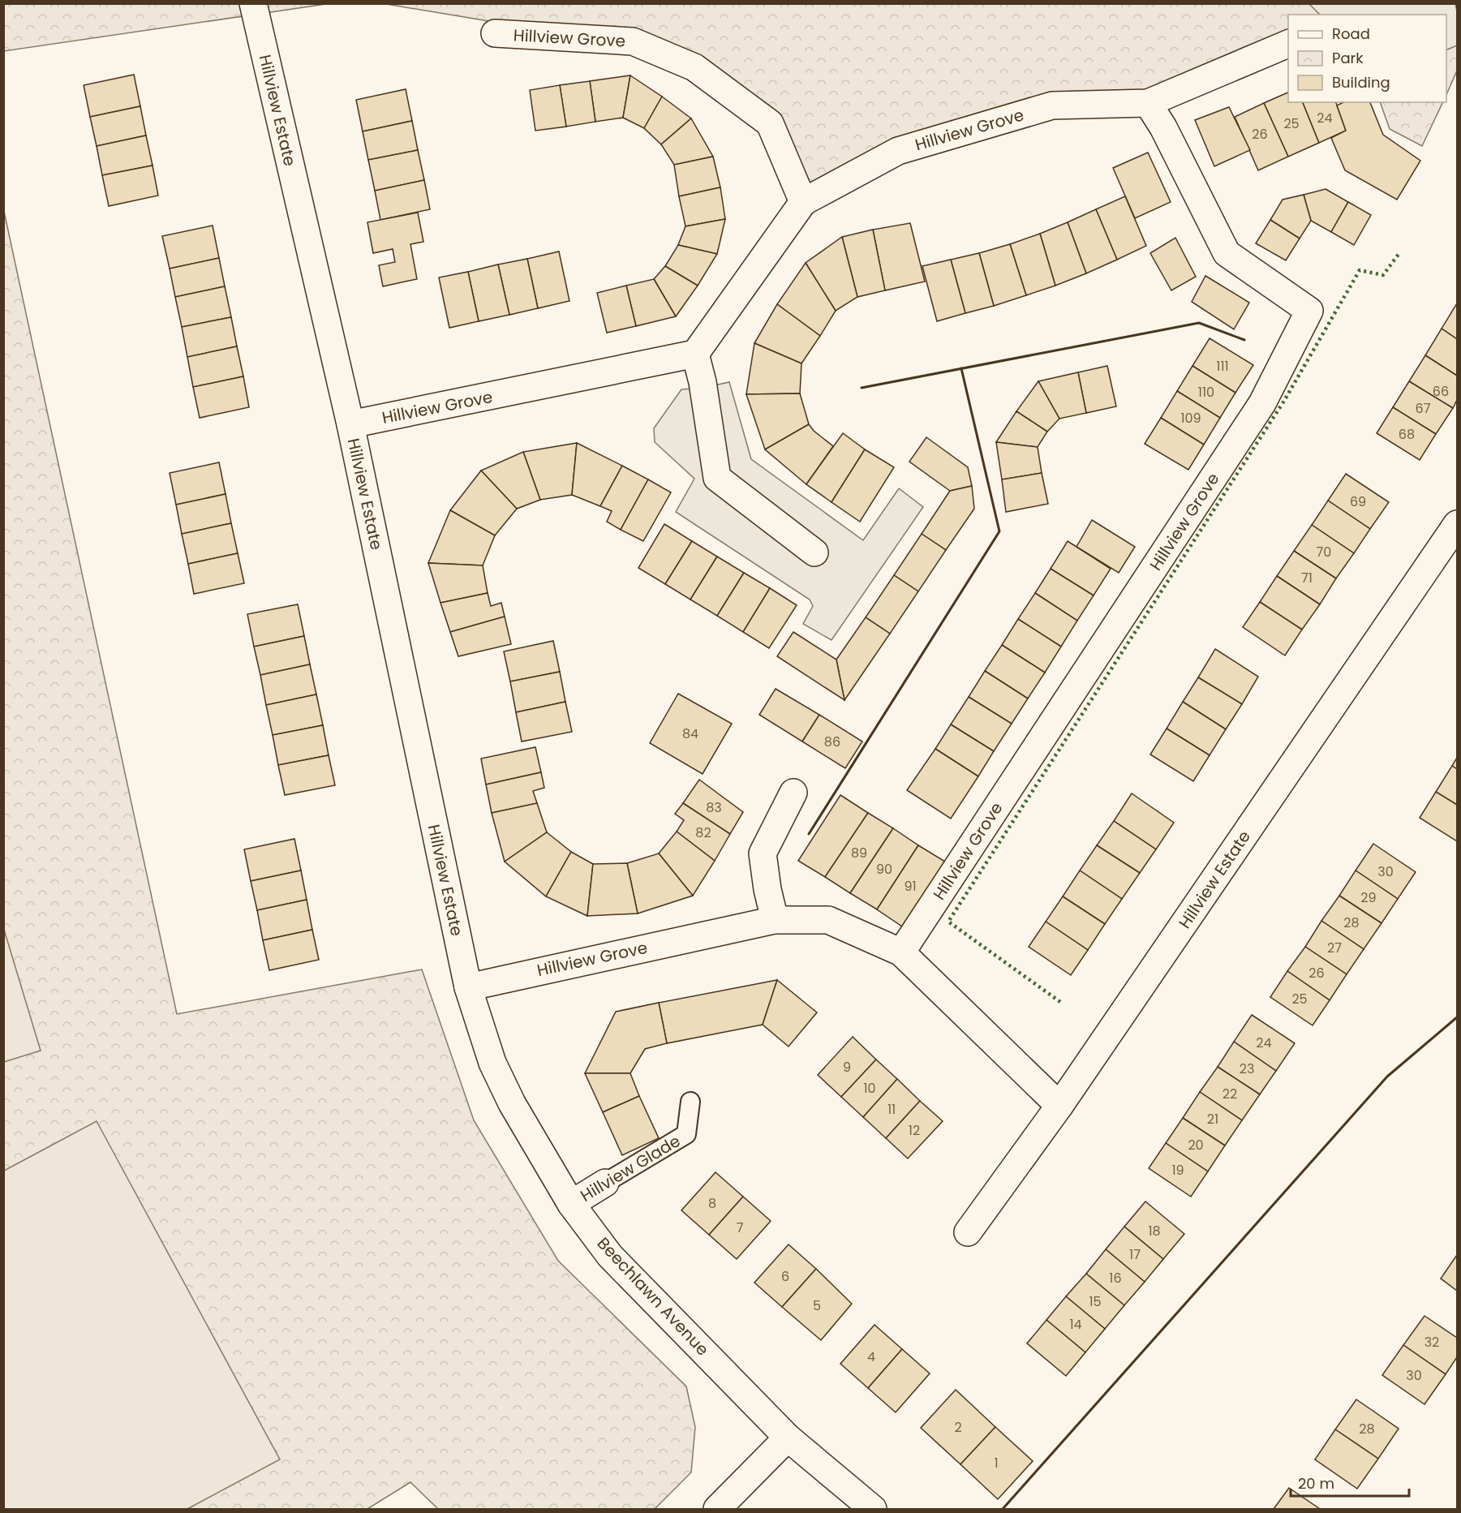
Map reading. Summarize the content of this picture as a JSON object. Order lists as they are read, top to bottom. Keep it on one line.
{"streets":{"street":["Hillview Grove","Hillview Estate","Hillview Glade","Beechlawn Avenue"]},"crossings":[["Hillview Grove","Hillview Estate"],["Hillview Grove","Beechlawn Avenue"],["Hillview Estate","Beechlawn Avenue"],["Hillview Glade","Beechlawn Avenue"]],"house_numbers":["24","25","26","111","66","110","67","109","68","69","70","71","84","86","83","82","89","90","30","91","29","28","27","26","25","24","9","23","10","22","11","21","12","20","19","8","7","18","17","6","16","15","5","14","32","4","30","2","28","1"],"legend":["Road","Park","Building"],"scale_bar":"20 m"}
